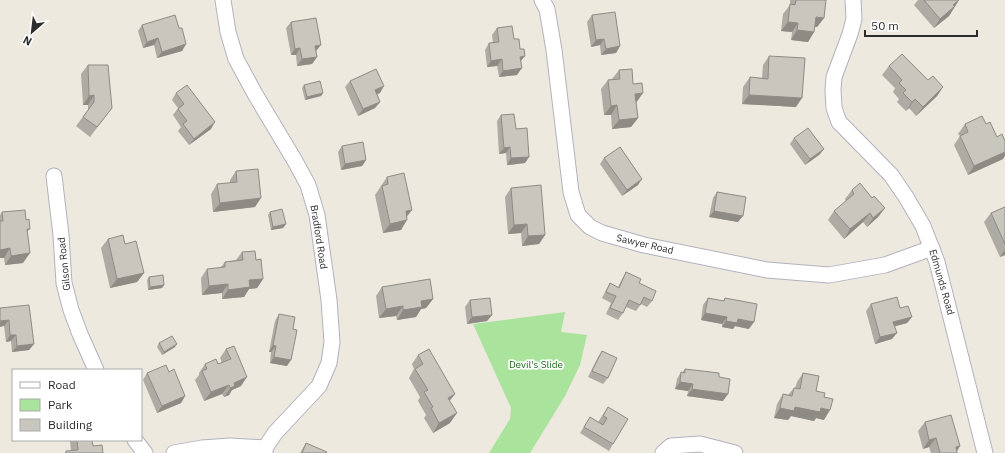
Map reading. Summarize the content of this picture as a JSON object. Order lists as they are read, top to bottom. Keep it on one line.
{"streets":{"street":["Bradford Road","Sawyer Road","Gilson Road","Edmunds Road"]},"crossings":[["Sawyer Road","Edmunds Road"]],"parks":["Devil's Slide"],"legend":["Road","Park","Building"],"scale_bar":"50 m","north":"bottom left"}
